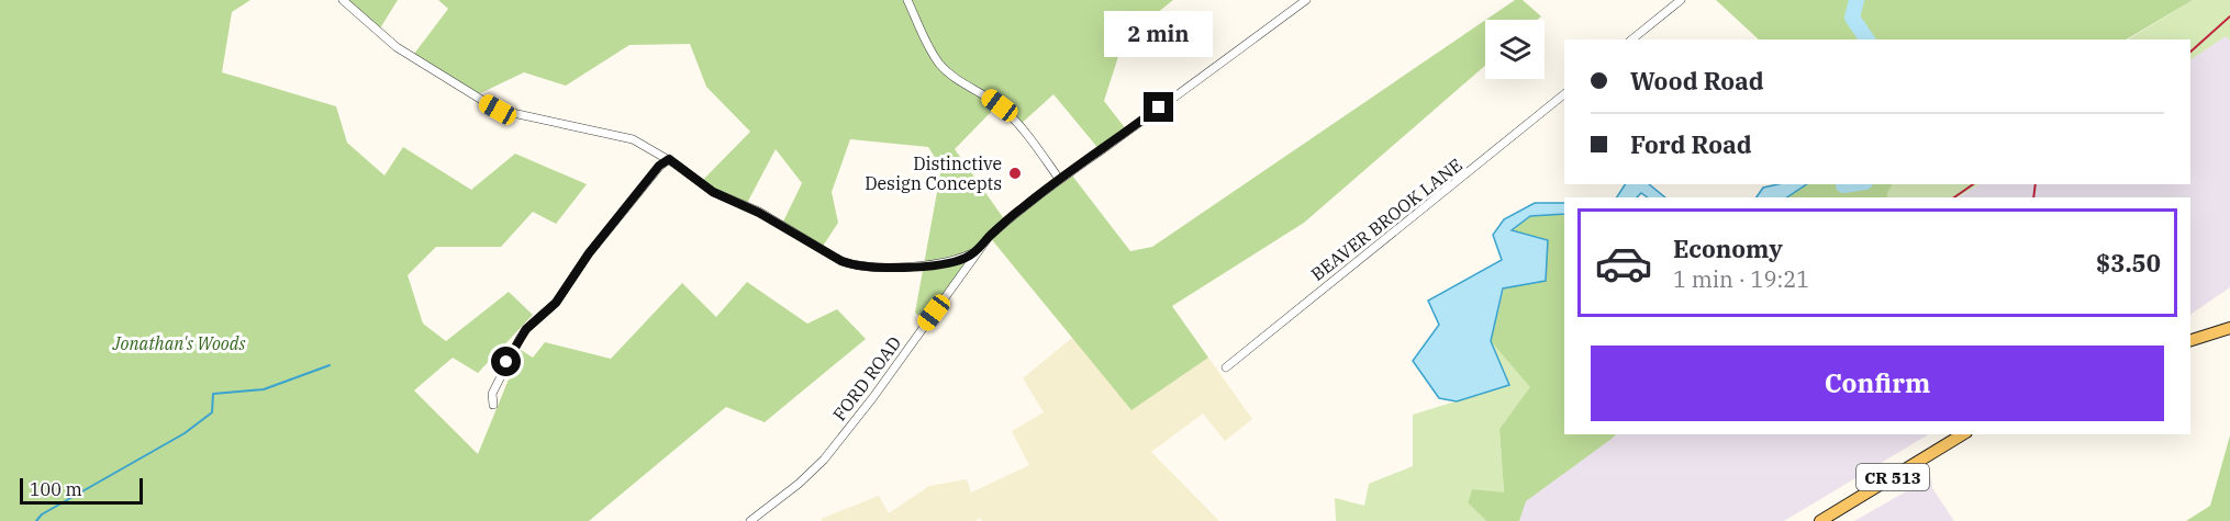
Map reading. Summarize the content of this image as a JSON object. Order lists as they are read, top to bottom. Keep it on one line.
{"streets":{"main road":["CR 513"],"street":["BEAVER BROOK LANE","FORD ROAD"]},"parks":["Jonathan's Woods"],"places":["Distinctive Design Concepts"],"scale_bar":"100 m","page":{"bubble":"2 min","banner":["Wood Road","Ford Road"],"list":[{"name":"Economy","note":"1 min · 19:21","value":"$3.50"}],"buttons":"Confirm","scale":"100 m"}}
